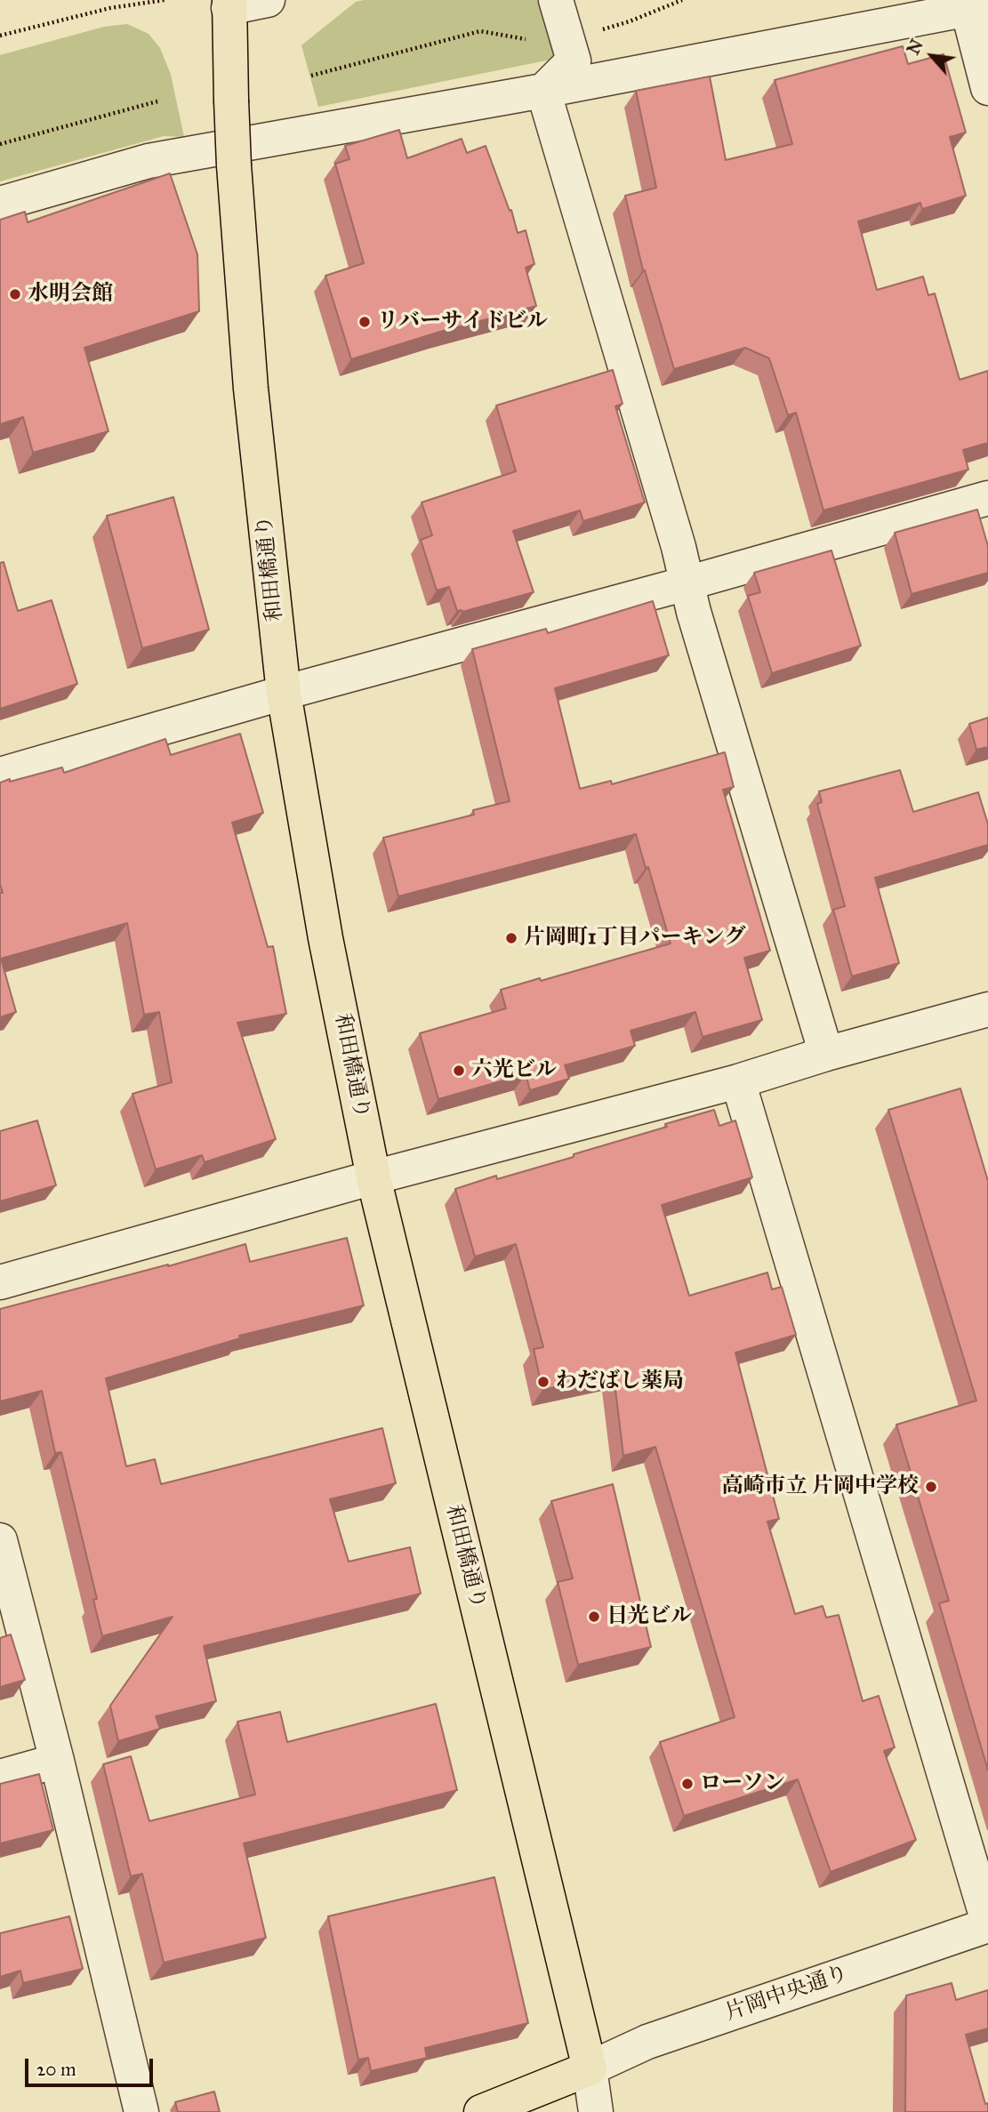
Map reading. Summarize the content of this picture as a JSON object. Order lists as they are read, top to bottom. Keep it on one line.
{"streets":{"main road":["和田橋通り"],"street":["片岡中央通り"]},"crossings":[["和田橋通り","片岡中央通り"]],"places":["水明会館","リバーサイドビル","片岡町1丁目パーキング","六光ビル","わだばし薬局","高崎市立 片岡中学校","日光ビル","ローソン"],"scale_bar":"20 m","north":"top left"}
